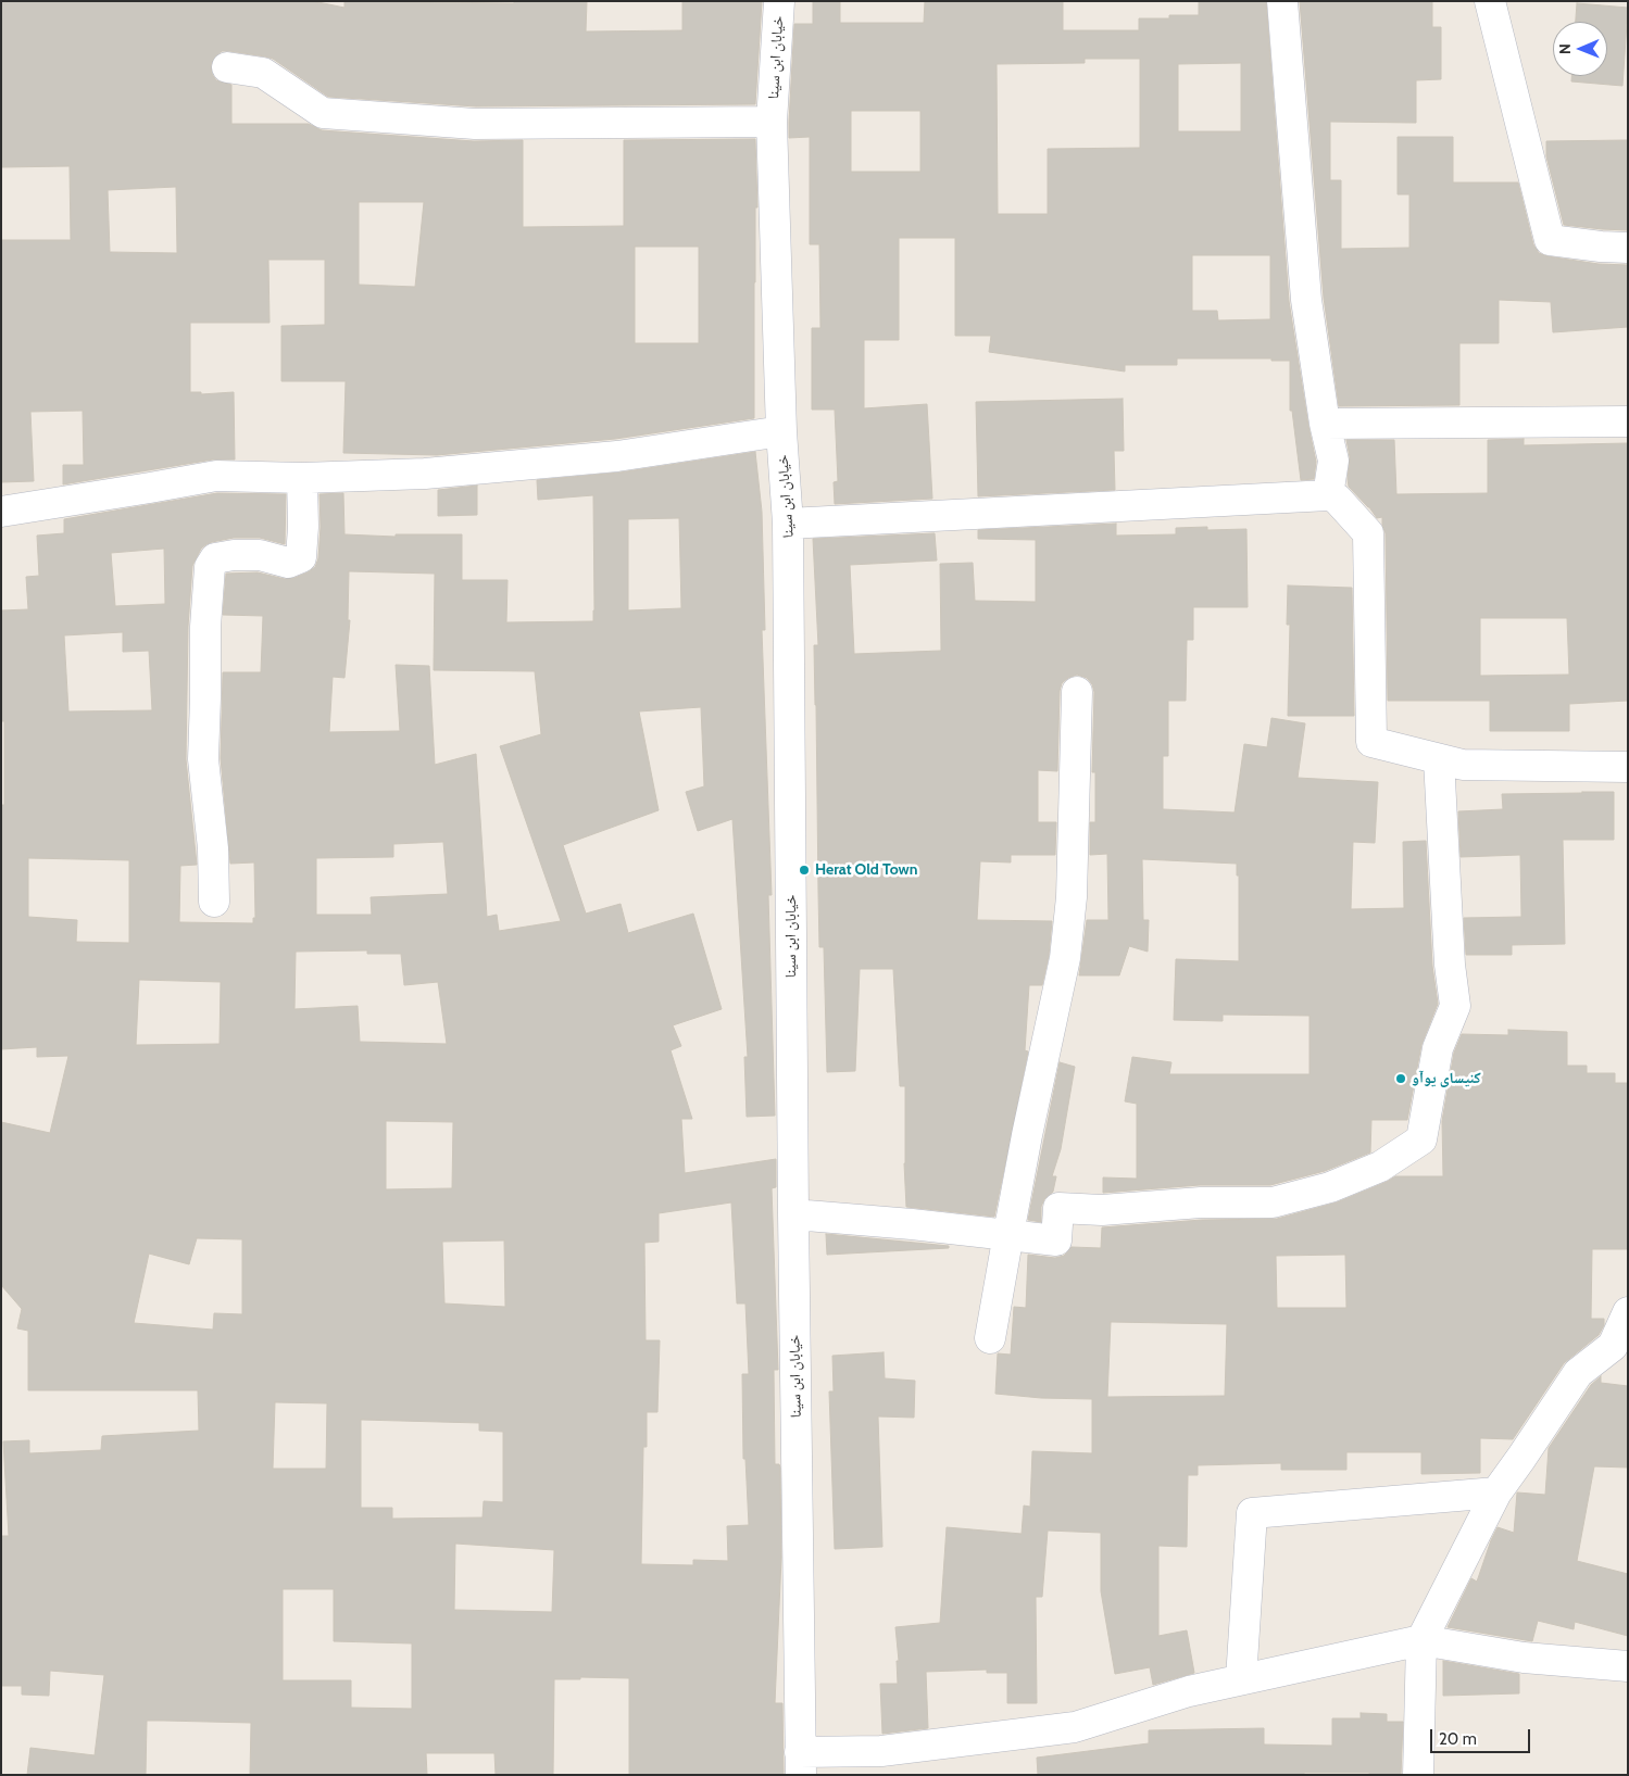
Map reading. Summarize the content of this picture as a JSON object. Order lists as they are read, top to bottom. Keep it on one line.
{"streets":{"street":["خیابان ابن سینا"]},"places":["Herat Old Town","کنیسای یوآو"],"scale_bar":"20 m","north":"left"}
